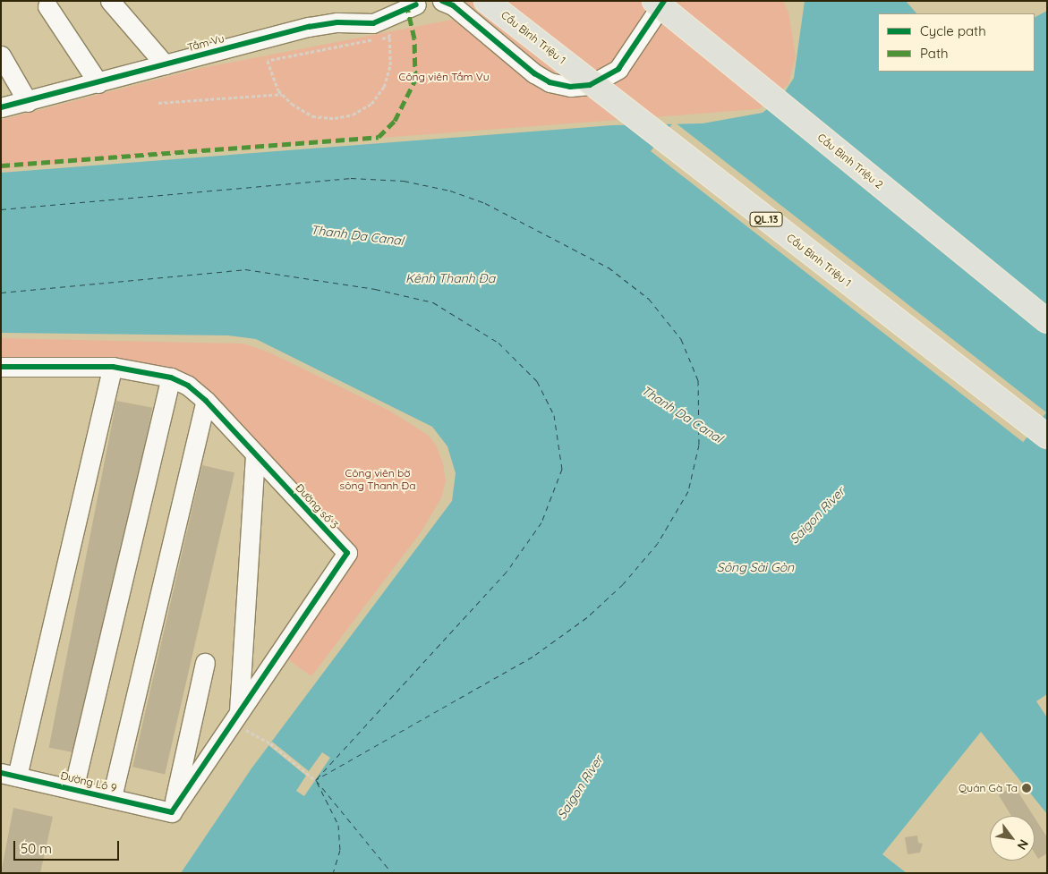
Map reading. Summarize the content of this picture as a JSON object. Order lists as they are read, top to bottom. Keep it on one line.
{"streets":{"main road":["Cầu Bình Triệu 1","Cầu Bình Triệu 2","QL.13"],"street":["Tầm Vu","Đường số 3","Đường Lô 9"]},"crossings":[["Đường số 3","Đường Lô 9"]],"water":["Thanh Da Canal","Kênh Thanh Đa","Saigon River","Sông Sài Gòn"],"parks":["Công viên Tầm Vu","Công viên bờ sông Thanh Đa"],"places":["Quán Gà Ta"],"legend":["Cycle path","Path"],"scale_bar":"50 m","north":"bottom right"}
